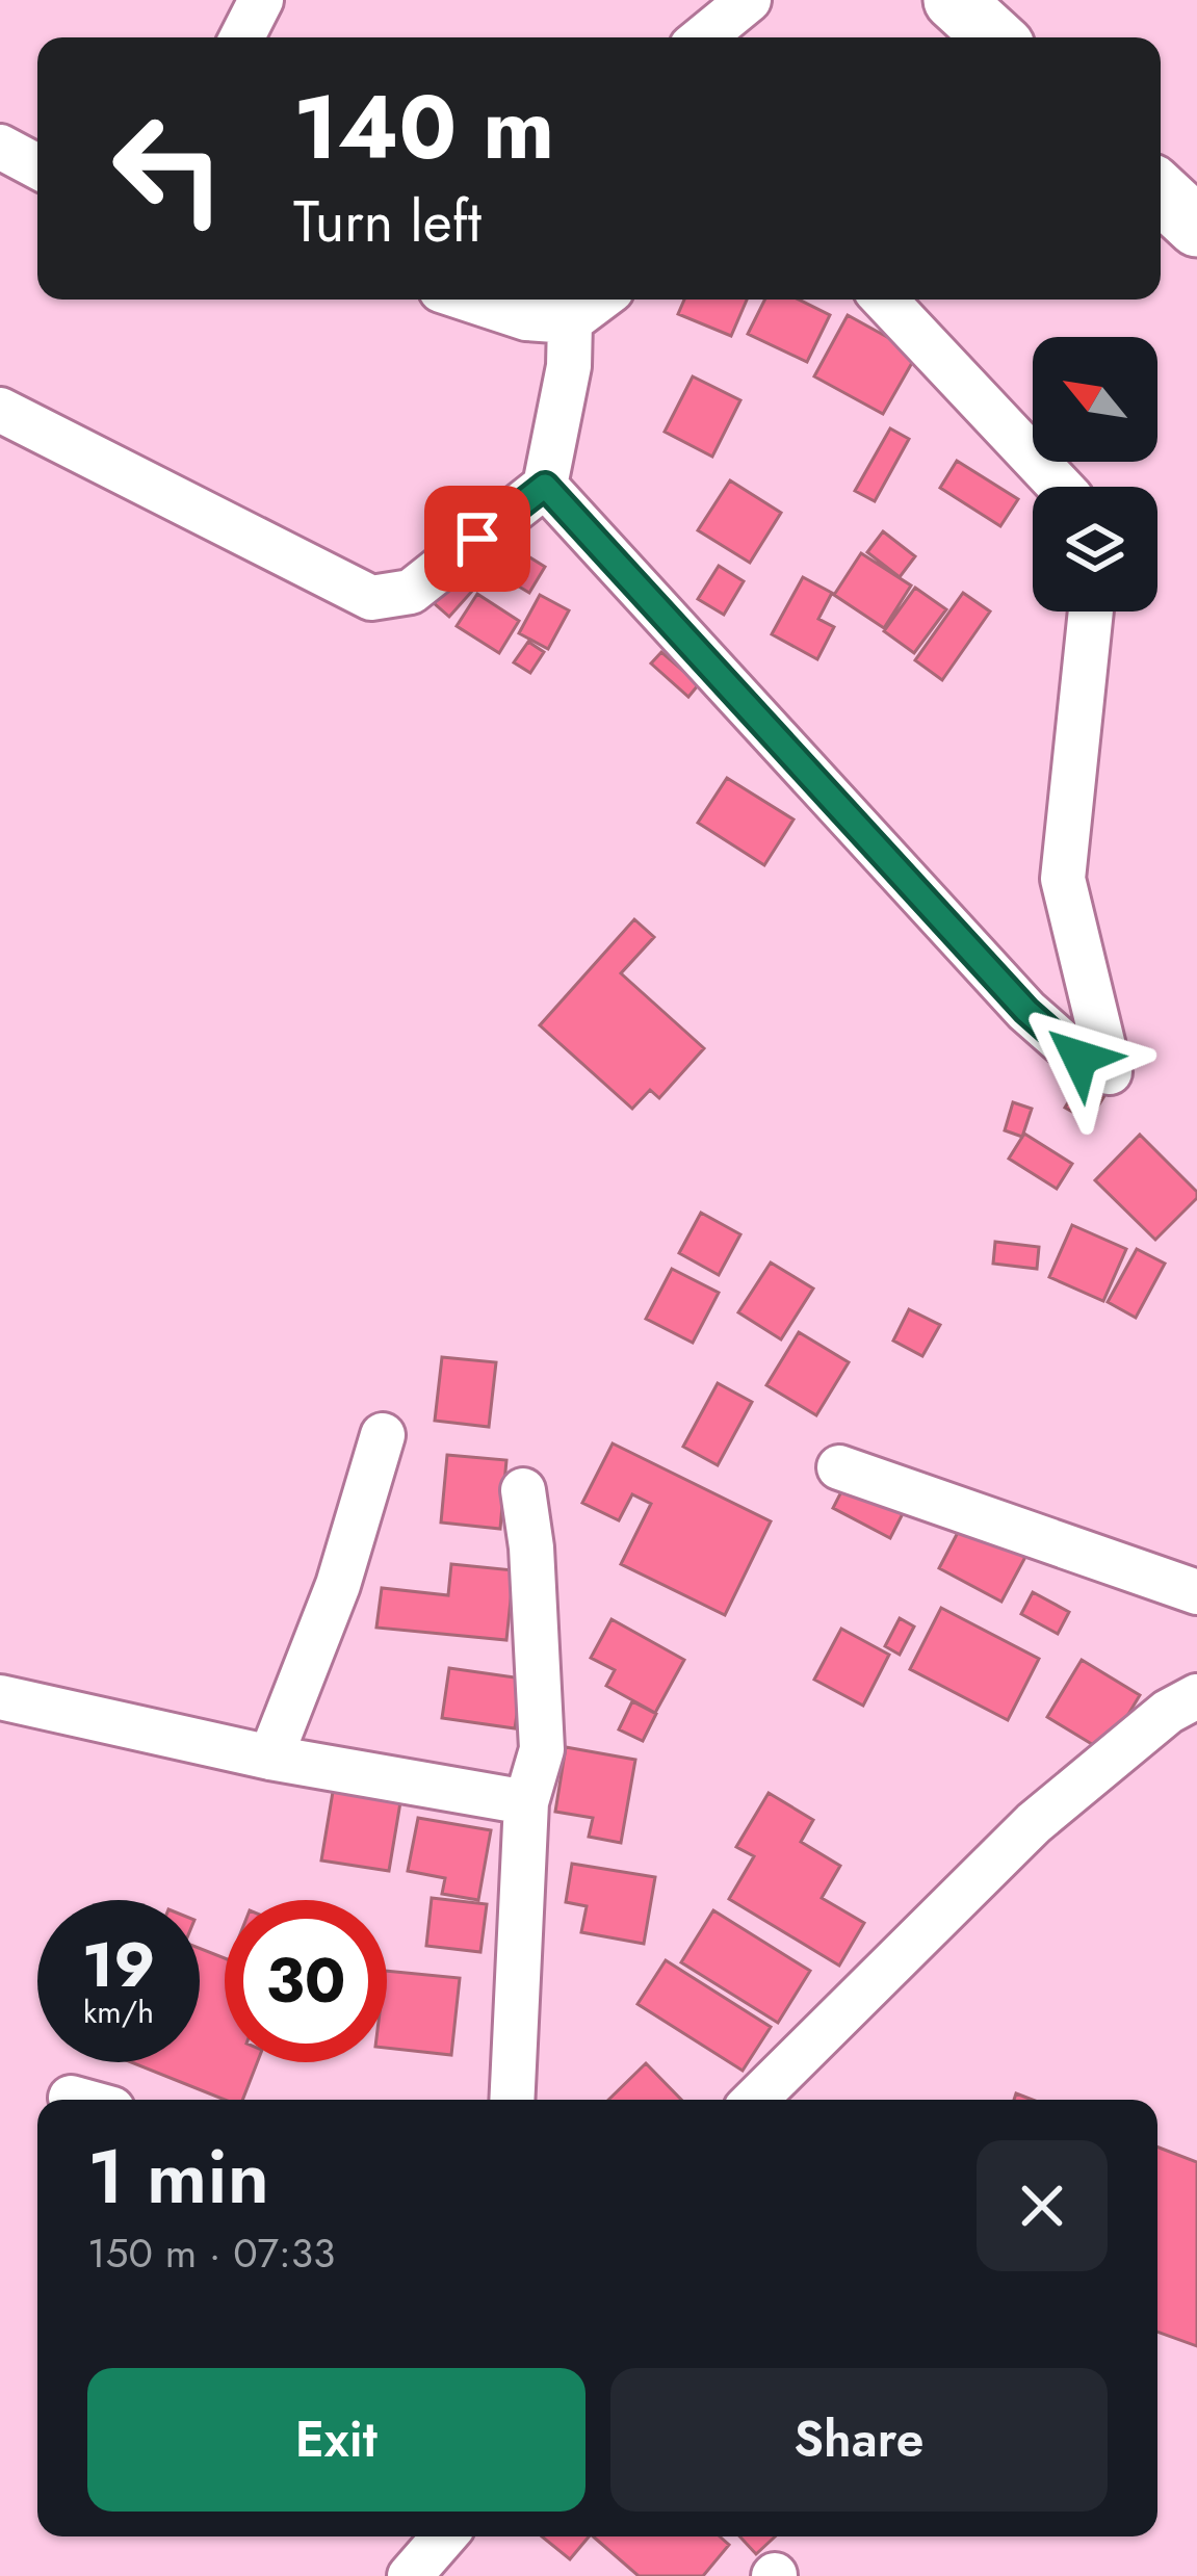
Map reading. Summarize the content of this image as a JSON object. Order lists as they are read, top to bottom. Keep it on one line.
{"north":"top left","page":{"turn":["140 m","Turn left"],"speed":"19 km/h","limit":"30","heading":["1 min","150 m · 07:33"],"buttons":["Exit","Share"]}}
